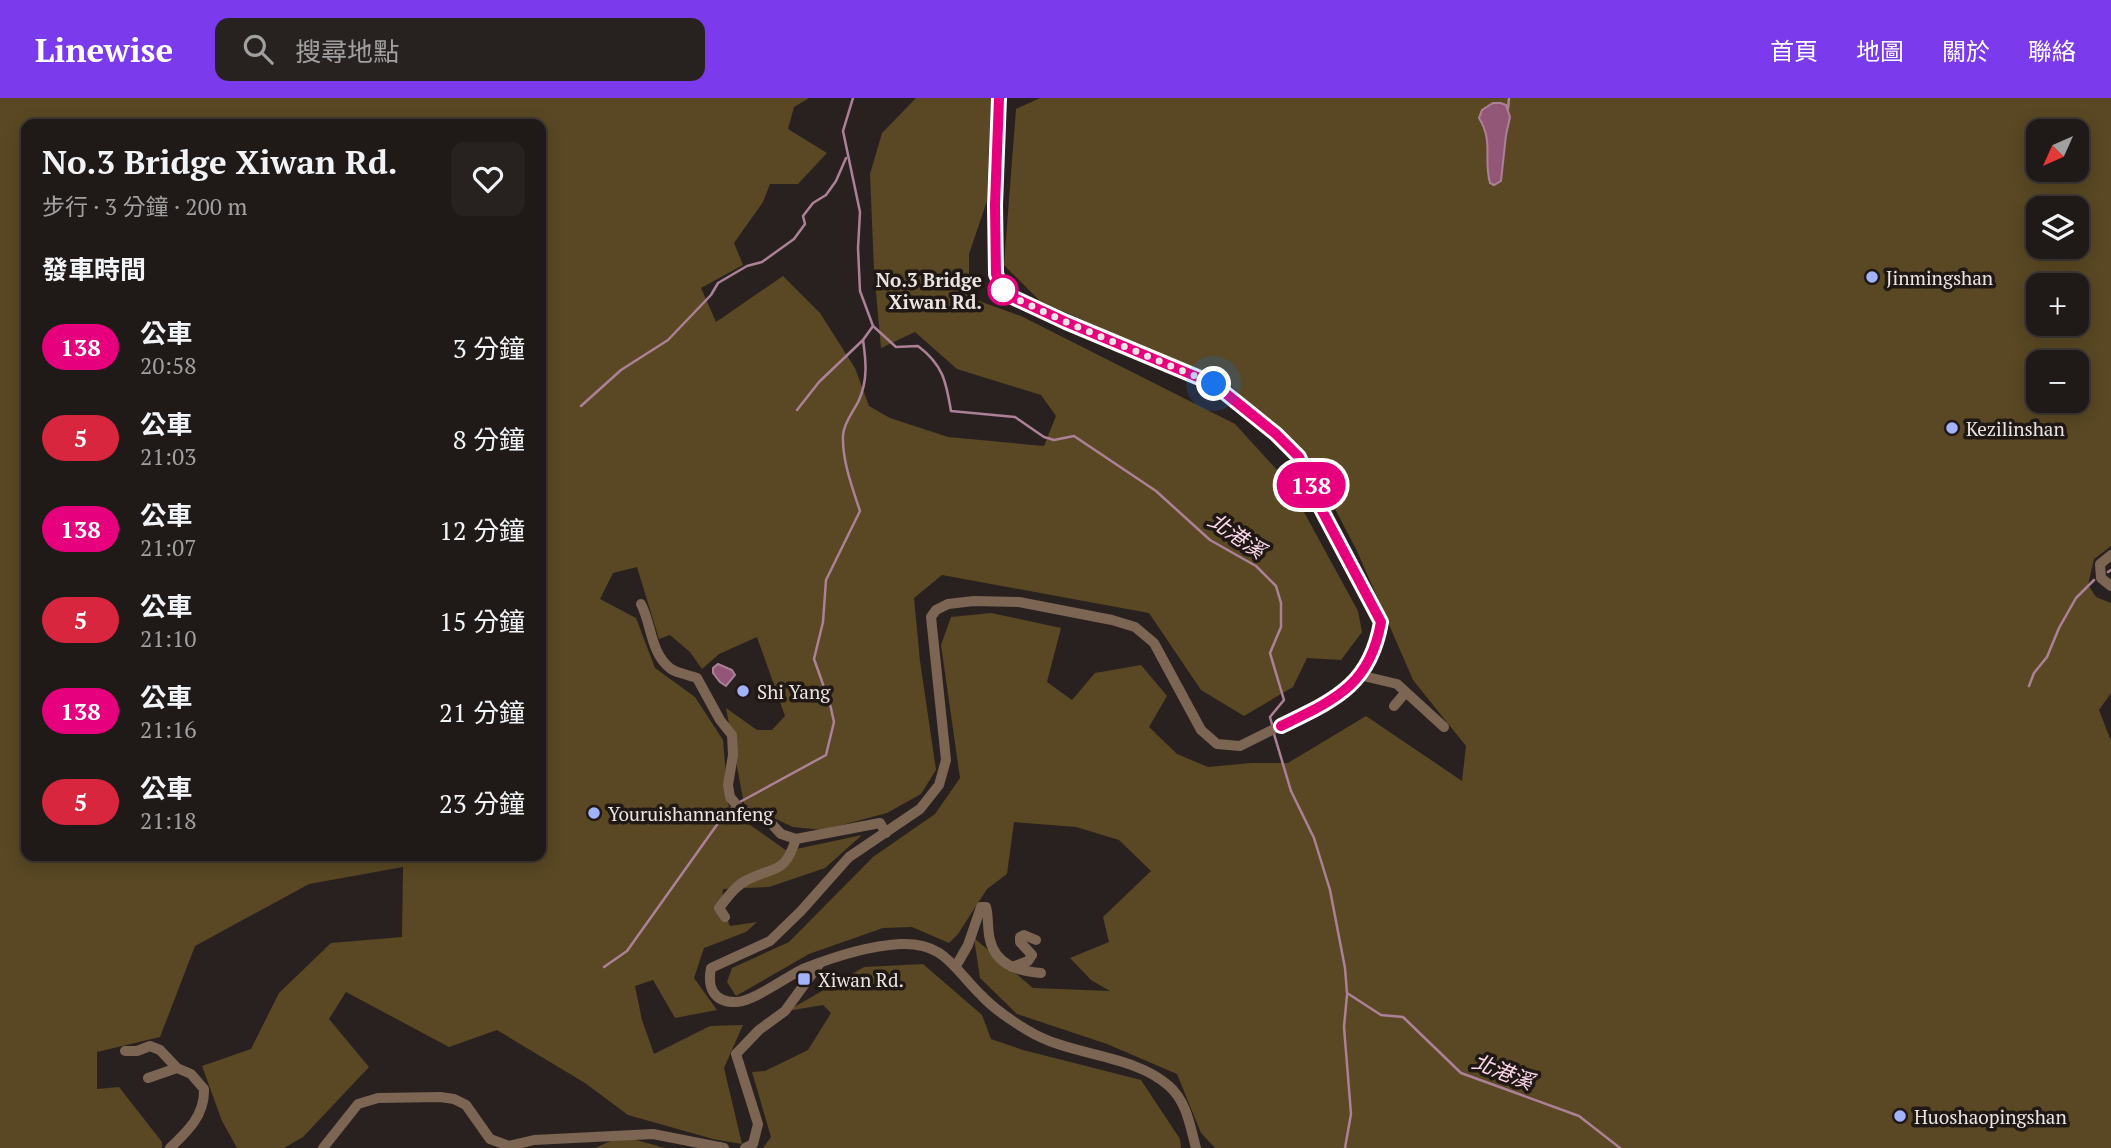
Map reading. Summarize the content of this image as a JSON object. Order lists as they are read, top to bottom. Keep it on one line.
{"water":["北港溪"],"places":{"other":["Jinmingshan","No.3 Bridge Xiwan Rd.","Kezilinshan","Shi Yang","Youruishannanfeng","Huoshaopingshan"],"transit":["Xiwan Rd."]},"lines":["bus line 138"],"north":"bottom left","page":{"header":"Linewise","search":"搜尋地點","nav":["首頁","地圖","關於","聯絡"],"on_map":"138","map_buttons":["+","−"],"heading":[["No.3 Bridge Xiwan Rd.","步行 · 3 分鐘 · 200 m"],"發車時間"],"list":[{"mark":"138","name":"公車","note":"20:58","value":"3 分鐘"},{"mark":"5","name":"公車","note":"21:03","value":"8 分鐘"},{"mark":"138","name":"公車","note":"21:07","value":"12 分鐘"},{"mark":"5","name":"公車","note":"21:10","value":"15 分鐘"},{"mark":"138","name":"公車","note":"21:16","value":"21 分鐘"},{"mark":"5","name":"公車","note":"21:18","value":"23 分鐘"}]}}
